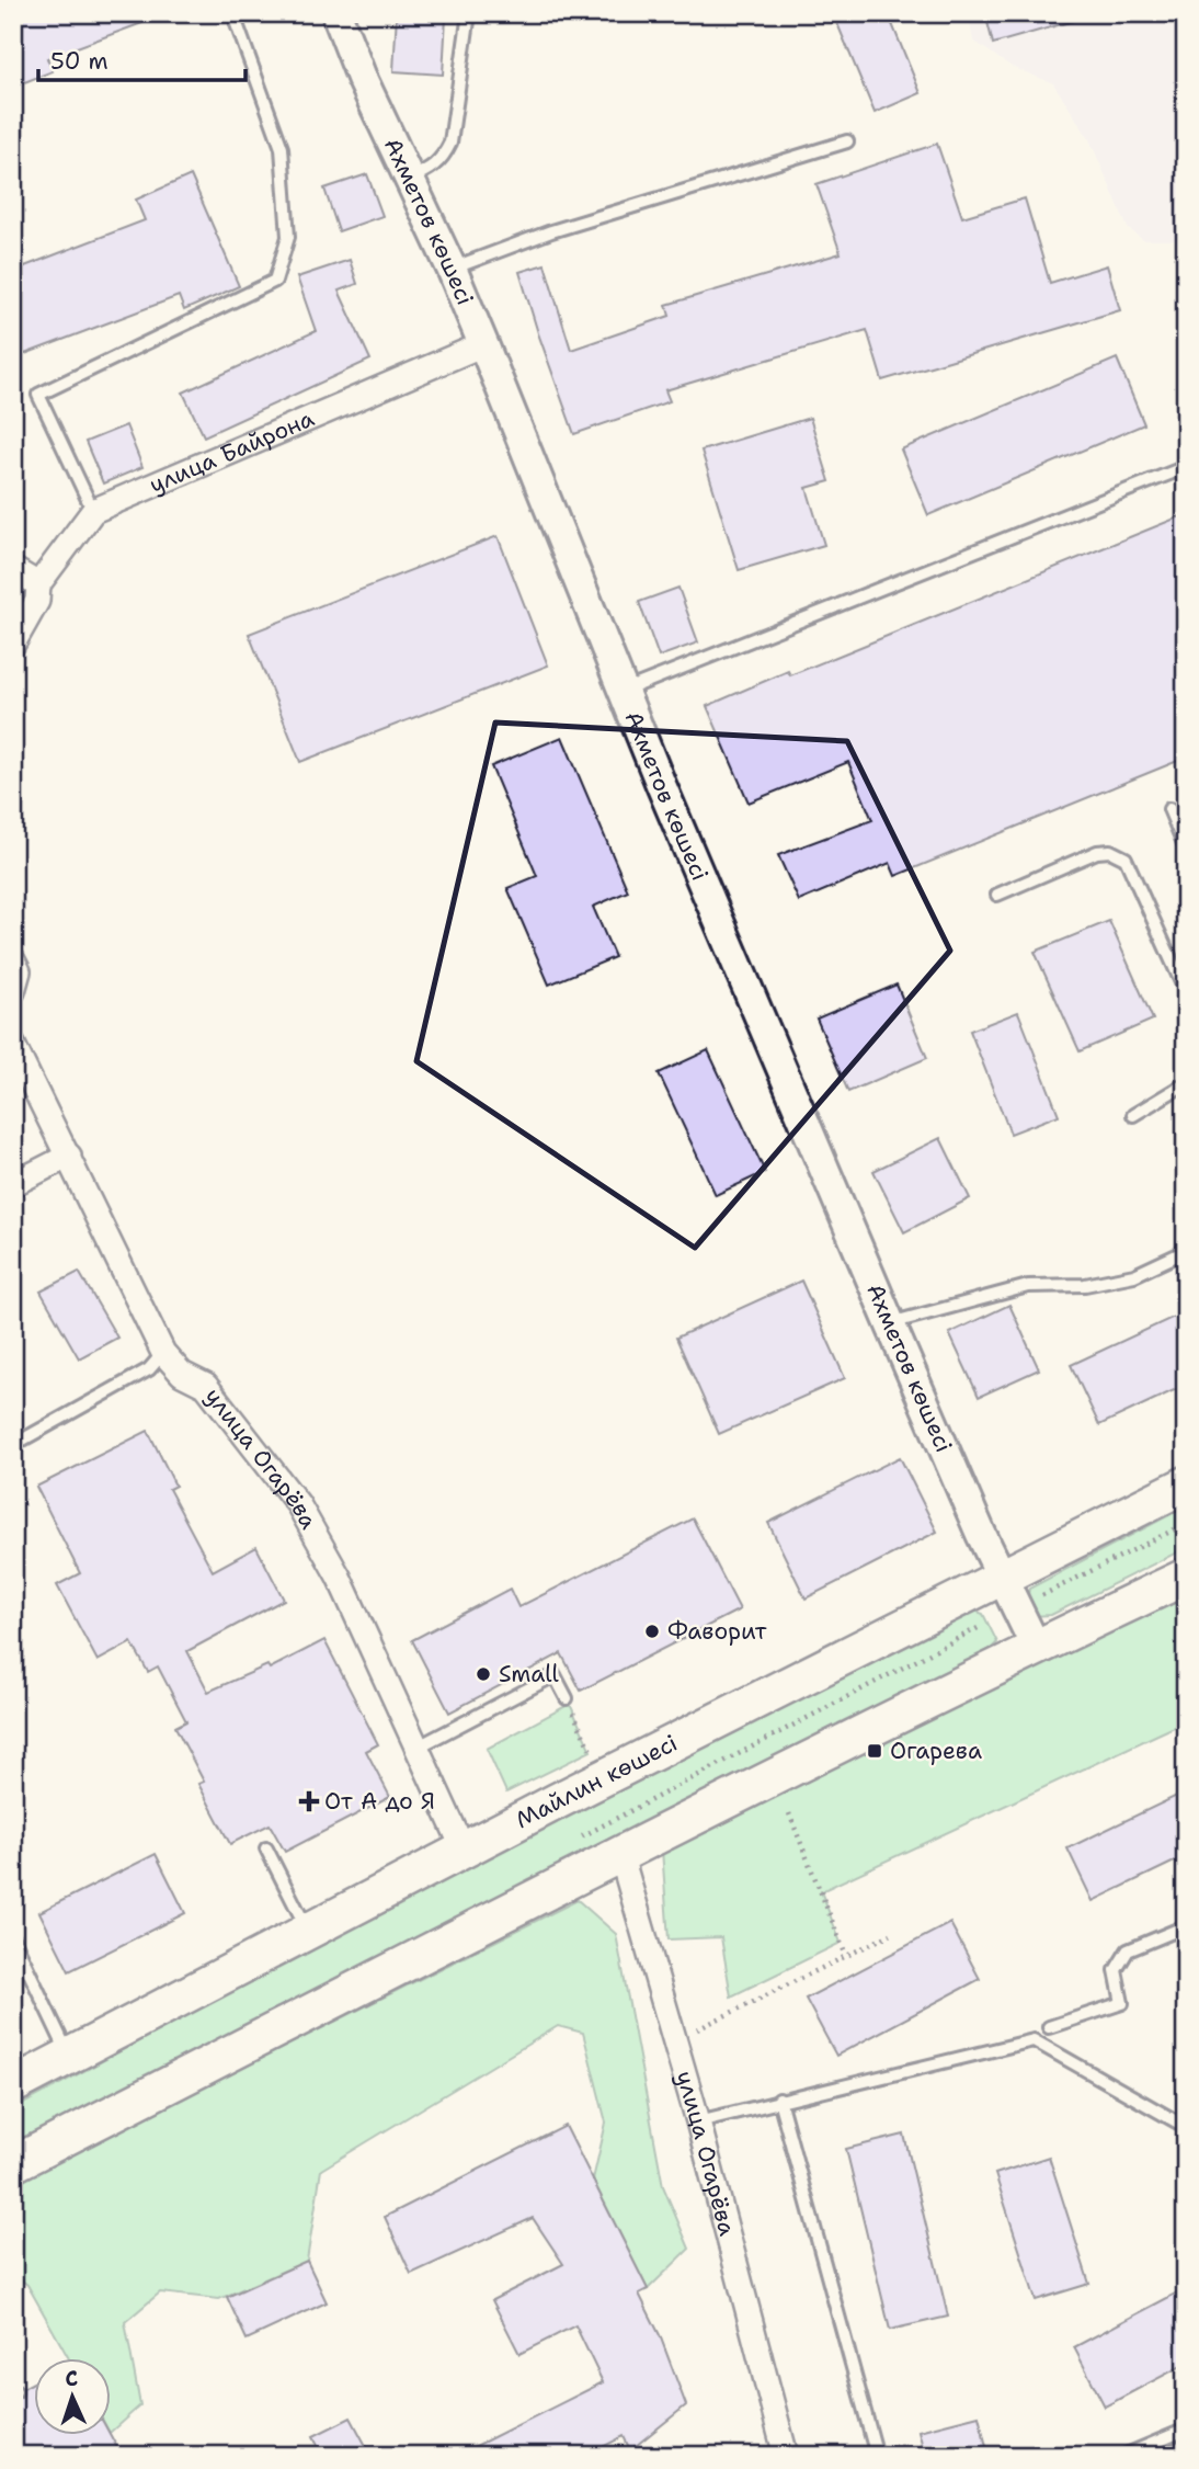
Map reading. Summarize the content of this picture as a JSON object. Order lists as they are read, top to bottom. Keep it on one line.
{"streets":{"main road":["Майлин көшесі"],"street":["Ахметов көшесі","улица Байрона","улица Огарёва"]},"crossings":[["Ахметов көшесі","улица Байрона"],["Ахметов көшесі","Майлин көшесі"],["улица Огарёва","Майлин көшесі"]],"places":{"other":["Фаворит","Small"],"transit":["Огарева"],"health":["От А до Я"]},"scale_bar":"50 m","north":"top"}
